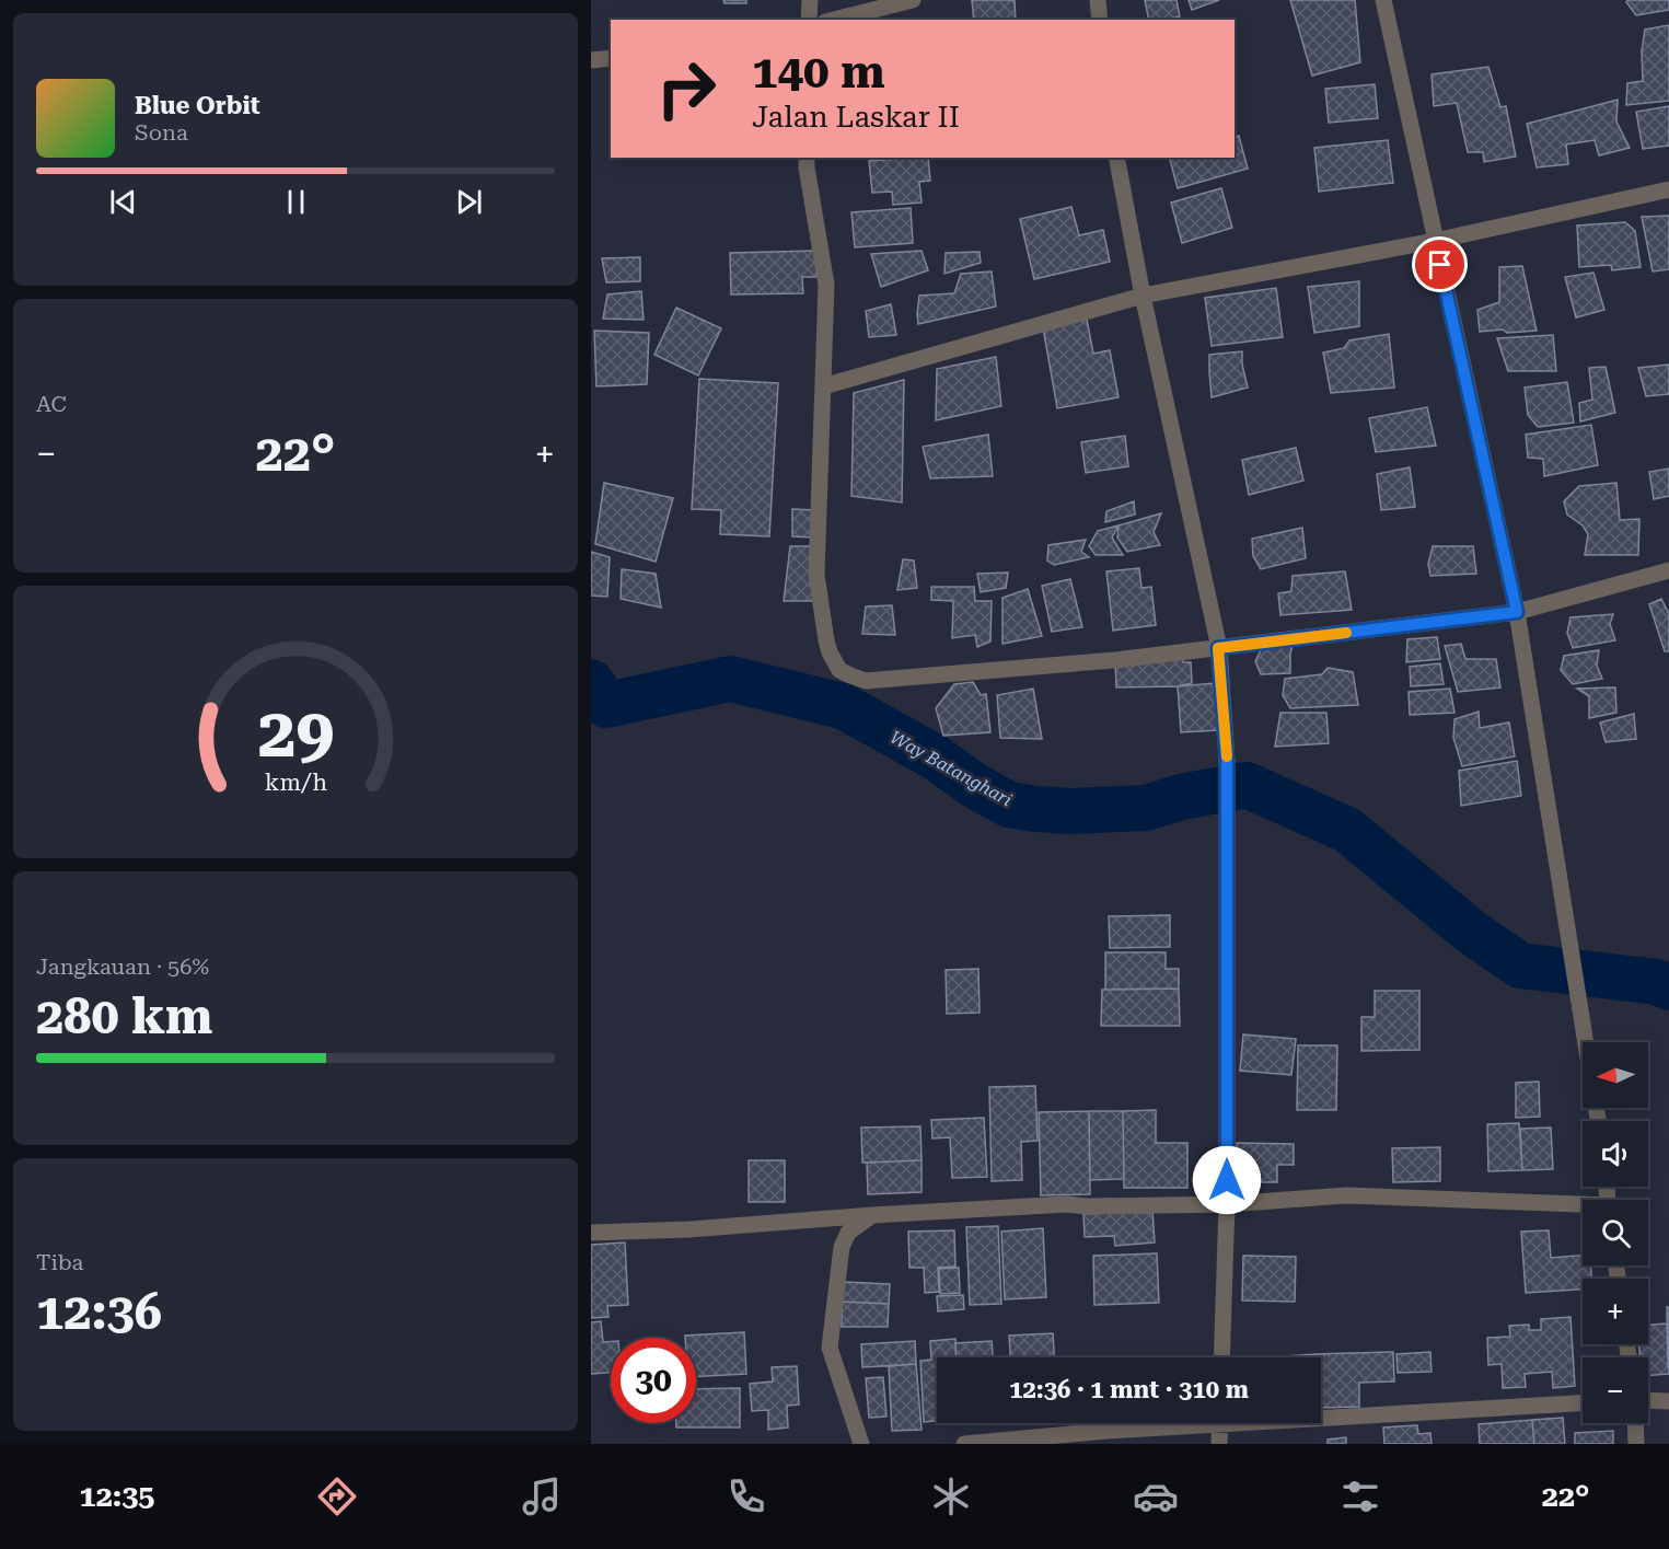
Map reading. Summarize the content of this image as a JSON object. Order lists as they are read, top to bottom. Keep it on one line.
{"water":["Way Batanghari"],"north":"left","page":{"turn":["140 m","Jalan Laskar II"],"song":["Blue Orbit","Sona"],"tile":["AC",["Jangkauan · 56%","280 km"],["Tiba","12:36"]],"heat":["−","22°","+"],"map_buttons":["+","−"],"limit":"30","trip":"12:36 · 1 mnt · 310 m","tabs":["12:35","22°"],"gauge":["29","km/h"]}}
